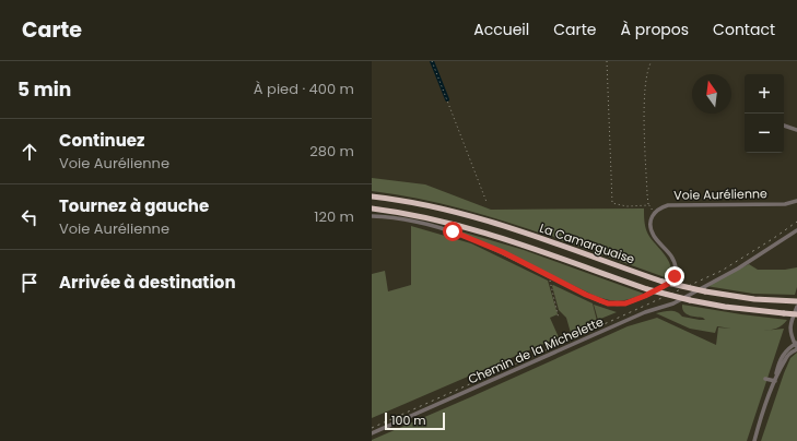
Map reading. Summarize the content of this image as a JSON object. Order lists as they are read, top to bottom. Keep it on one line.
{"streets":{"highway":["La Camarguaise"],"street":["Voie Aurélienne","Chemin de la Michelette"]},"scale_bar":"100 m","north":"top","page":{"header":"Carte","nav":["Accueil","Carte","À propos","Contact"],"heading":["5 min","À pied · 400 m"],"map_buttons":["+","−"],"list":[["Continuez","Voie Aurélienne","280 m"],["Tournez à gauche","Voie Aurélienne","120 m"],"Arrivée à destination"],"scale":"100 m"}}
